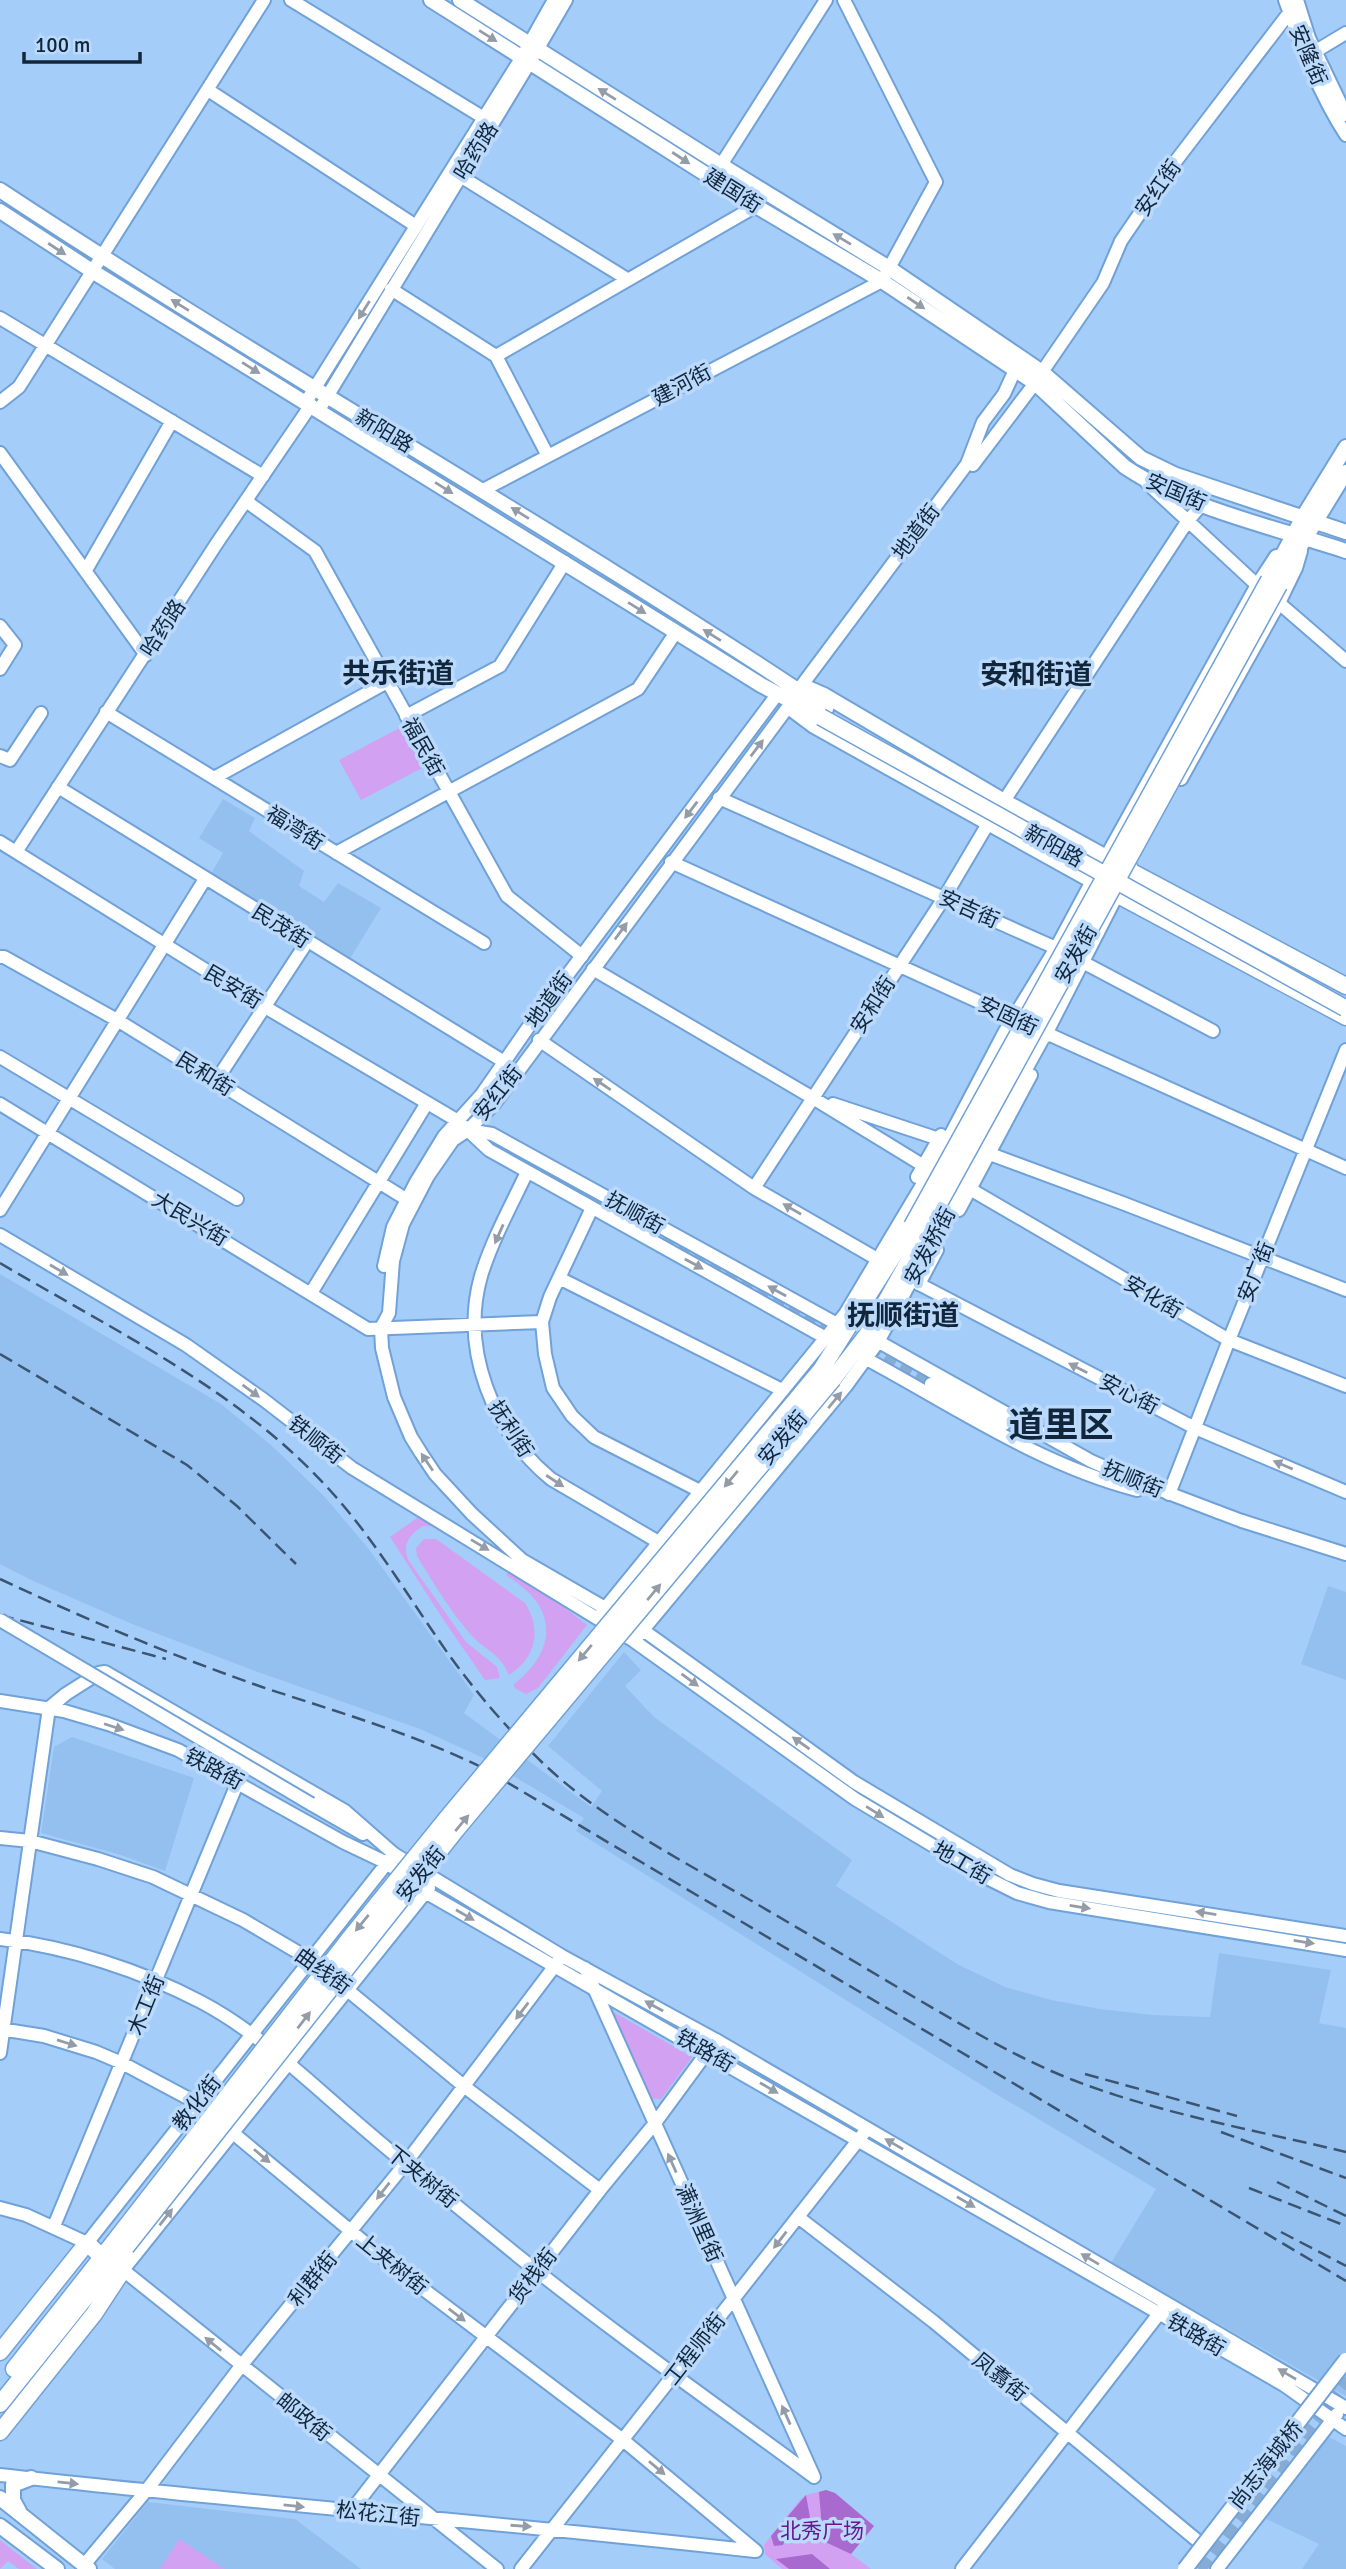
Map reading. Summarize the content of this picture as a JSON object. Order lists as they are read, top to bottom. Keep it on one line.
{"streets":{"highway":["新阳路","安发街","教化街"],"main road":["建国街","安国街","尚志海城桥"],"street":["安隆街","哈药路","安红街","建河街","地道街","福民街","福湾街","安吉街","民茂街","民安街","安和街","安固街","民和街","抚顺街","大民兴街","安发桥街","安广街","安化街","安心街","抚利街","铁顺街","铁路街","地工街","曲线街","木工街","下夹树街","满洲里街","上夹树街","货栈街","利群街","工程师街","凤翥街","邮政街","松花江街"]},"crossings":[["安隆街","安红街"],["哈药路","建国街"],["哈药路","新阳路"],["哈药路","福民街"],["哈药路","福湾街"],["哈药路","民茂街"],["哈药路","民安街"],["安红街","建国街"],["安红街","新阳路"],["安红街","安国街"],["安红街","地道街"],["安红街","安吉街"],["安红街","民安街"],["安红街","安固街"],["安红街","抚顺街"],["安红街","大民兴街"],["安红街","铁顺街"],["建国街","建河街"],["建国街","安国街"],["建国街","地道街"],["建河街","新阳路"],["新阳路","地道街"],["新阳路","安发街"],["新阳路","安和街"],["安国街","安发街"],["地道街","福民街"],["地道街","民茂街"],["地道街","民安街"],["地道街","民和街"],["地道街","抚顺街"],["地道街","大民兴街"],["安吉街","安发街"],["安吉街","安和街"],["安发街","安和街"],["安发街","安固街"],["安发街","抚顺街"],["安发街","安发桥街"],["安发街","安化街"],["安发街","安心街"],["安发街","教化街"],["民安街","抚顺街"],["安和街","安固街"],["安固街","安发桥街"],["安固街","安广街"],["抚顺街","安发桥街"],["抚顺街","安广街"],["抚顺街","抚利街"],["安广街","安化街"],["安广街","安心街"],["铁顺街","地工街"],["铁路街","教化街"],["铁路街","满洲里街"],["铁路街","货栈街"],["铁路街","利群街"],["铁路街","工程师街"],["曲线街","木工街"],["曲线街","教化街"],["曲线街","货栈街"],["曲线街","利群街"],["木工街","下夹树街"],["木工街","上夹树街"],["木工街","邮政街"],["教化街","下夹树街"],["教化街","上夹树街"],["教化街","邮政街"],["下夹树街","满洲里街"],["下夹树街","货栈街"],["下夹树街","利群街"],["下夹树街","工程师街"],["满洲里街","货栈街"],["满洲里街","工程师街"],["上夹树街","货栈街"],["上夹树街","利群街"],["上夹树街","工程师街"],["上夹树街","松花江街"],["货栈街","邮政街"],["货栈街","松花江街"],["利群街","邮政街"],["利群街","松花江街"],["工程师街","凤翥街"],["工程师街","松花江街"],["邮政街","松花江街"]],"one_way":["安心街","抚利街","铁顺街","满洲里街","上夹树街","松花江街"],"districts":["共乐街道","安和街道","抚顺街道","道里区"],"parks":["北秀广场"],"scale_bar":"100 m"}
